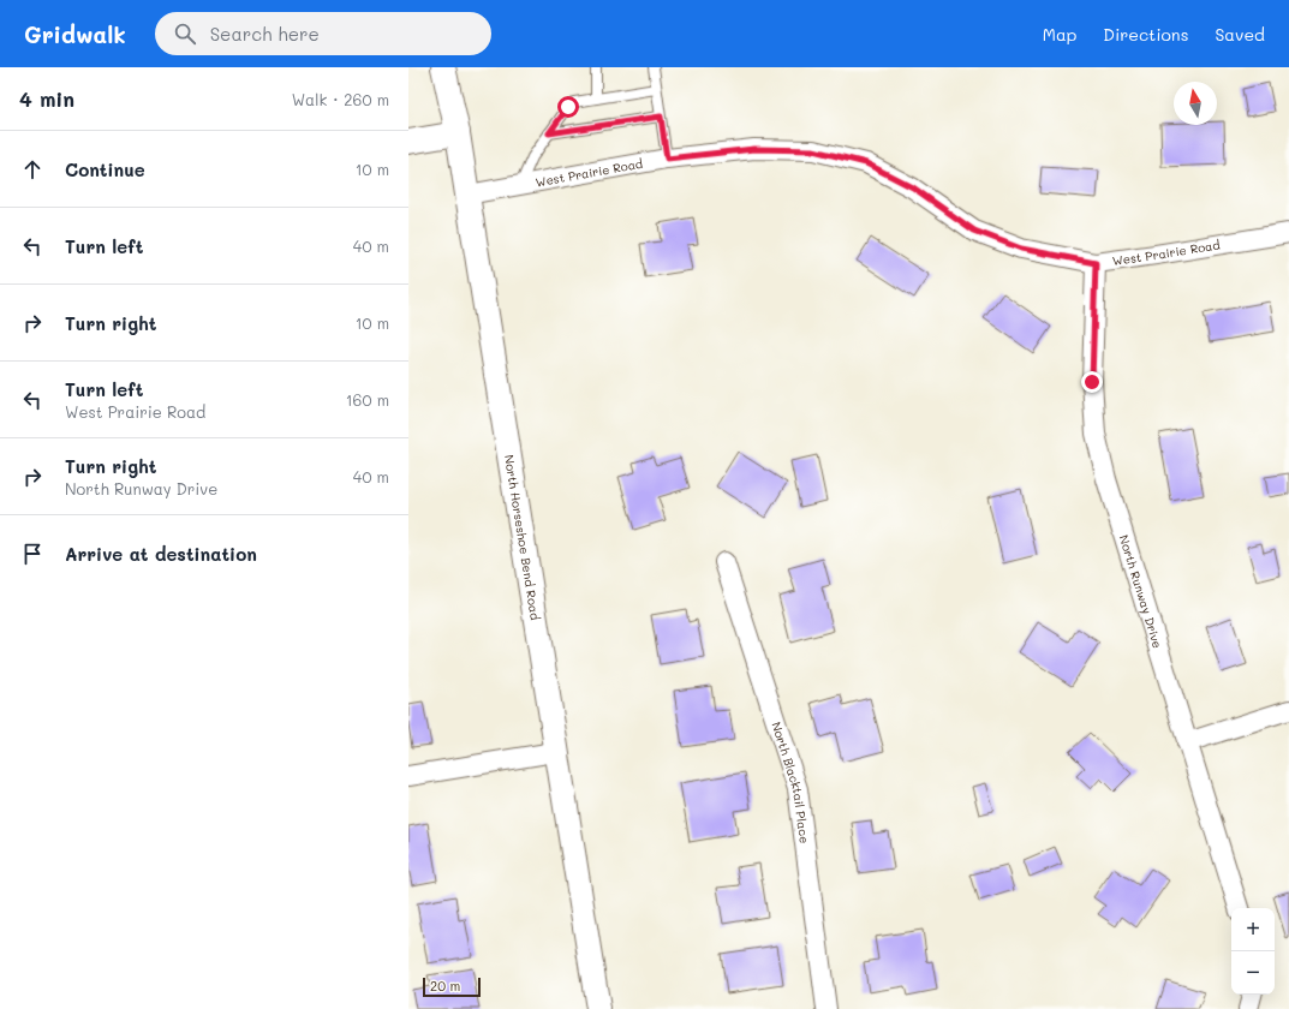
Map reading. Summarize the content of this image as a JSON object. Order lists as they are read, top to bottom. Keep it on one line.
{"streets":{"street":["West Prairie Road","North Horseshoe Bend Road","North Runway Drive","North Blacktail Place"]},"crossings":[["West Prairie Road","North Horseshoe Bend Road"],["West Prairie Road","North Runway Drive"]],"scale_bar":"20 m","north":"top","page":{"header":"Gridwalk","search":"Search here","nav":["Map","Directions","Saved"],"heading":["4 min","Walk · 260 m"],"list":[["Continue","10 m"],["Turn left","40 m"],["Turn right","10 m"],["Turn left","West Prairie Road","160 m"],["Turn right","North Runway Drive","40 m"],"Arrive at destination"],"map_buttons":["+","−"],"scale":"20 m"}}
